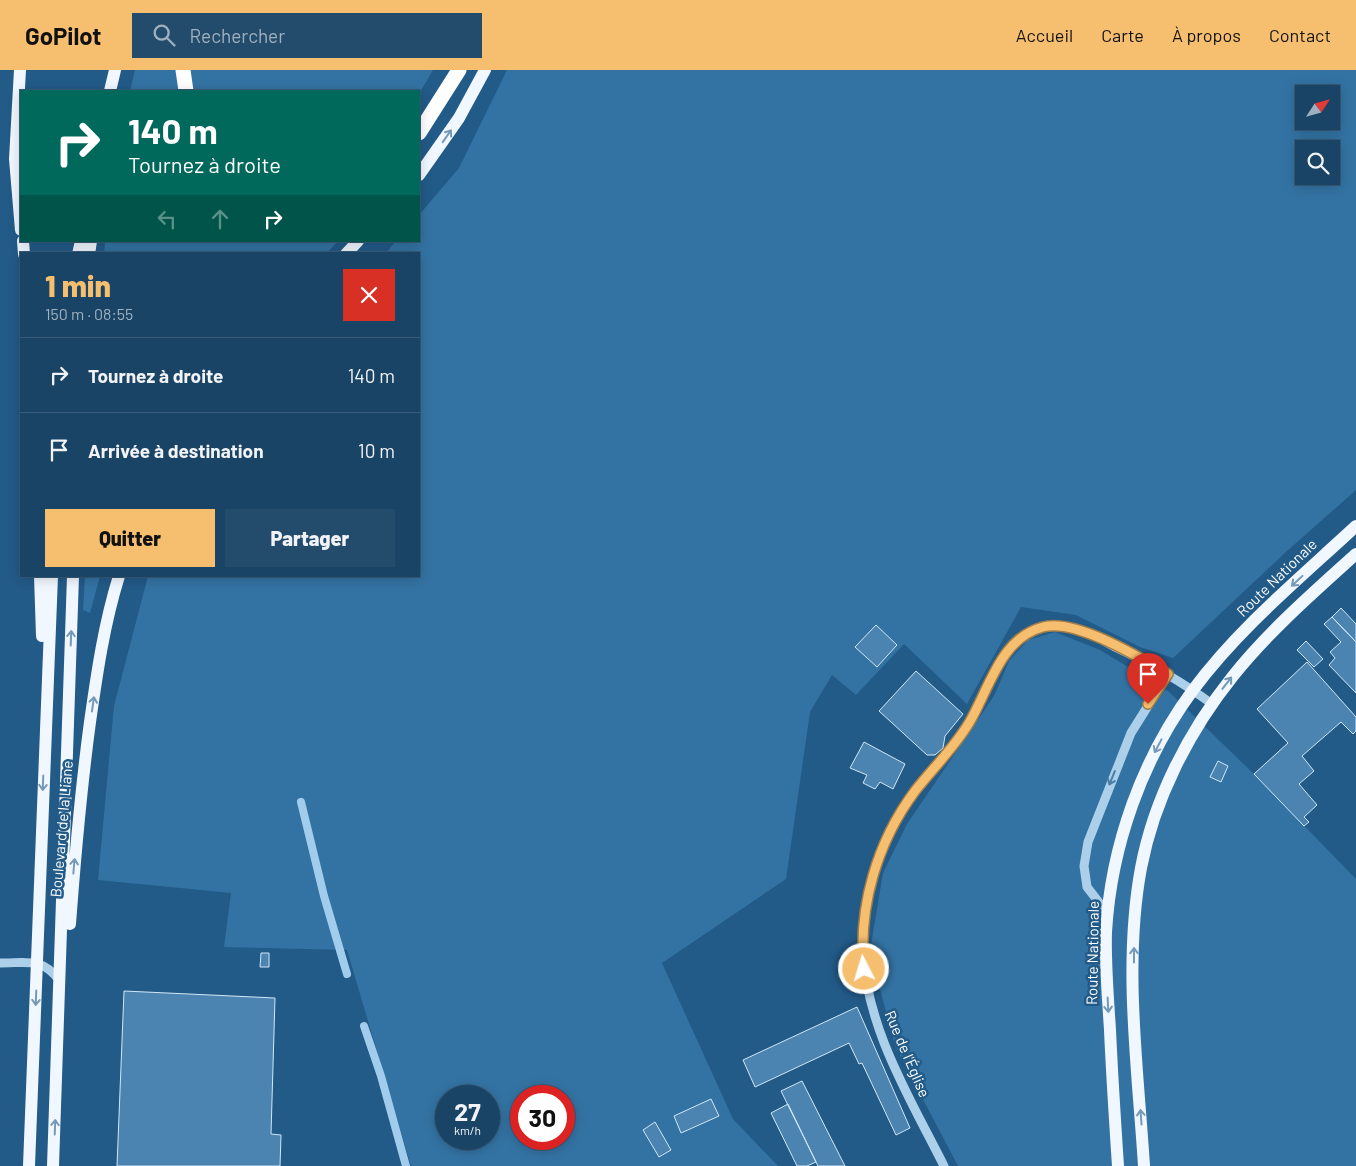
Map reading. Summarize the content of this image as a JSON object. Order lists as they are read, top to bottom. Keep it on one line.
{"streets":{"main road":["Route Nationale","Boulevard de la Liane"],"street":["Rue de l'Église"]},"crossings":[["Route Nationale","Rue de l'Église"]],"north":"top right","page":{"header":"GoPilot","search":"Rechercher","nav":["Accueil","Carte","À propos","Contact"],"turn":["140 m","Tournez à droite"],"heading":["1 min","150 m · 08:55"],"list":[{"name":"Tournez à droite","value":"140 m"},{"name":"Arrivée à destination","value":"10 m"}],"buttons":["Quitter","Partager"],"speed":"27 km/h","limit":"30"}}
